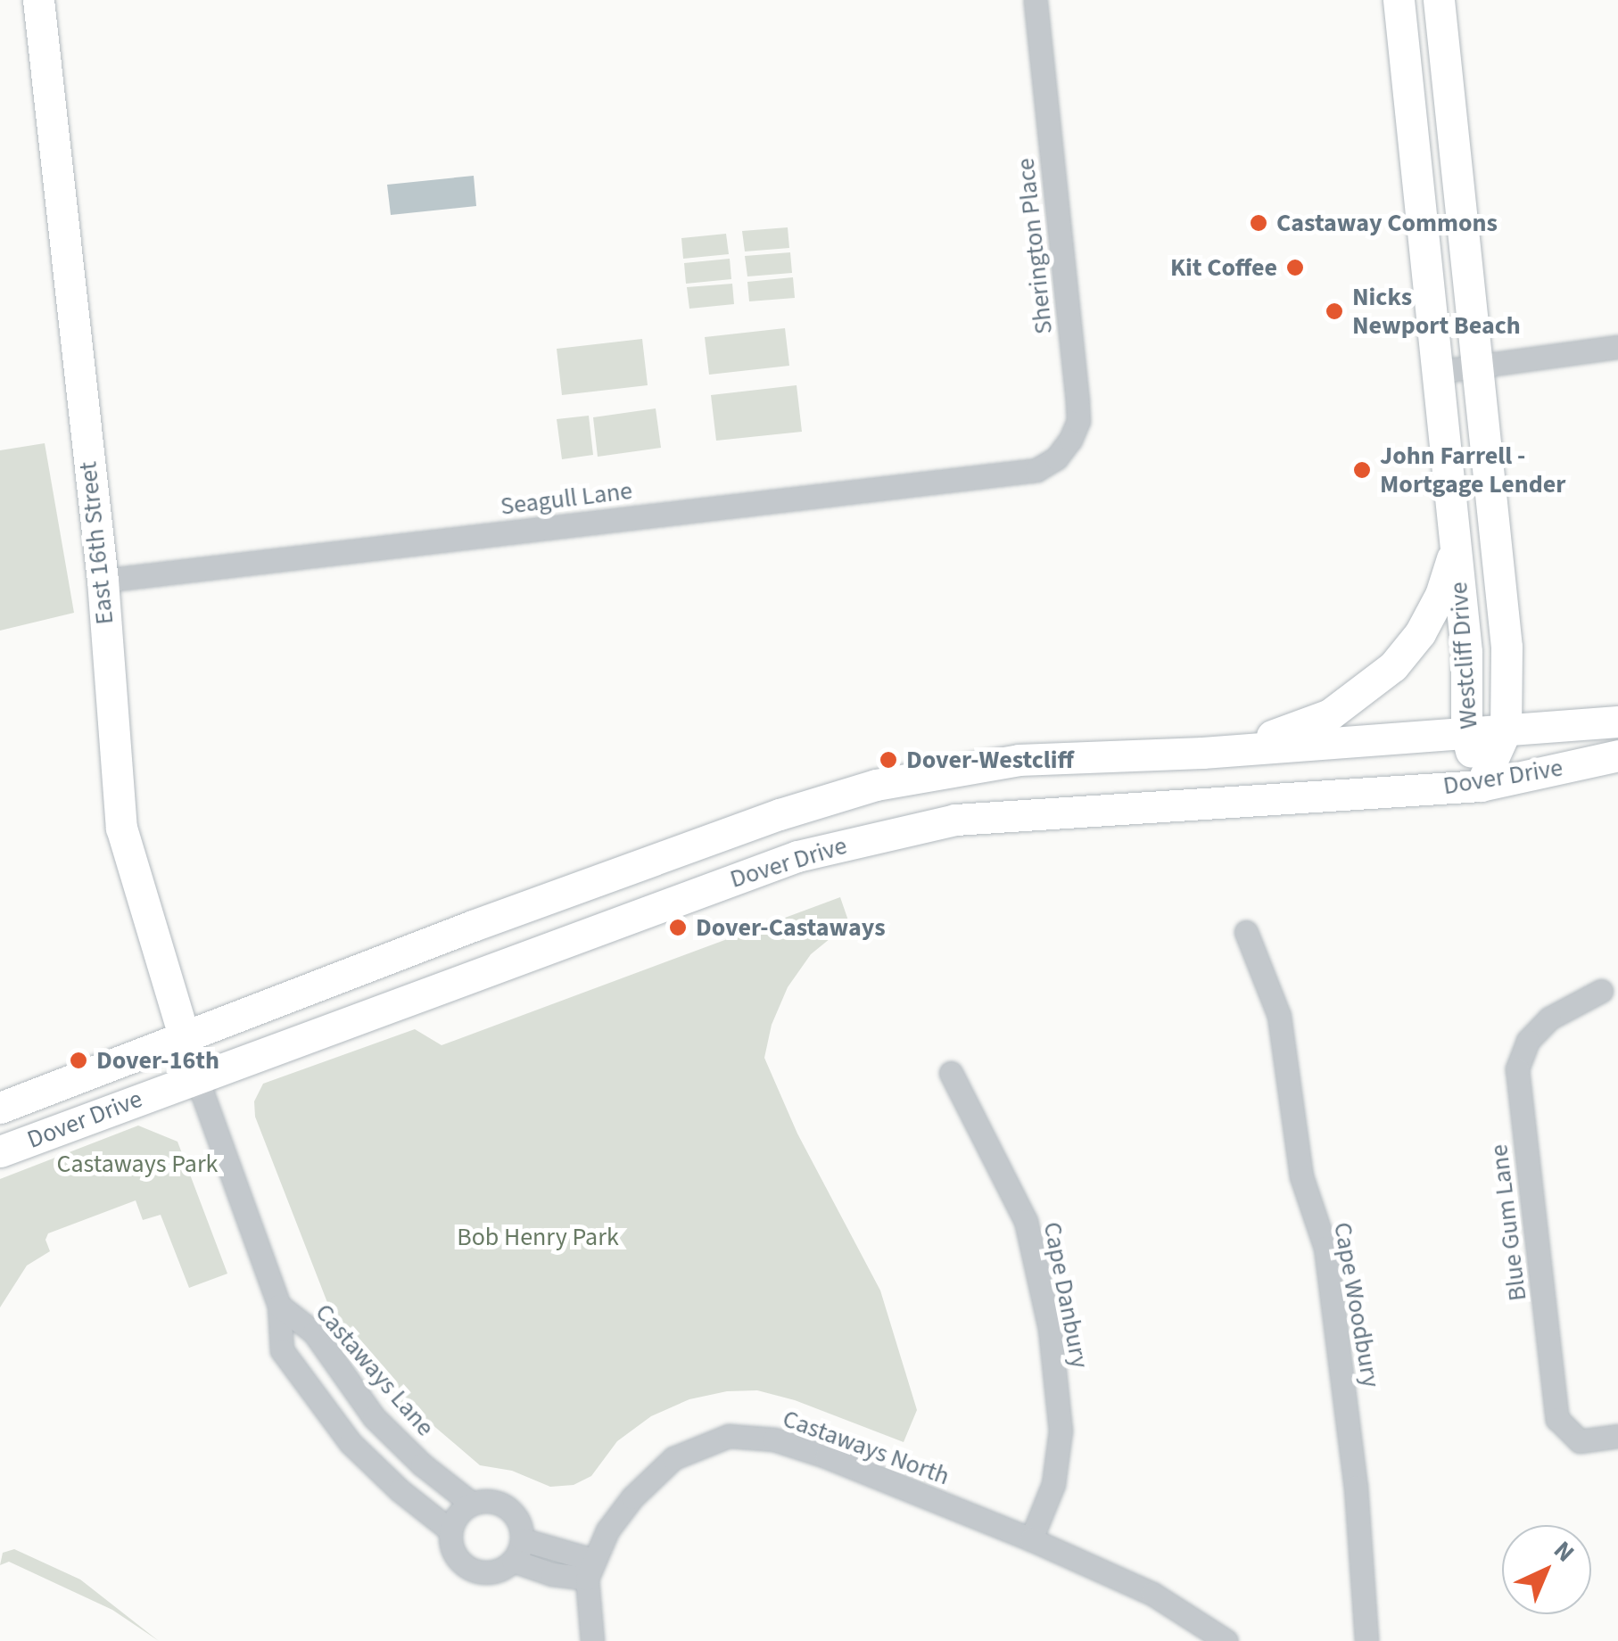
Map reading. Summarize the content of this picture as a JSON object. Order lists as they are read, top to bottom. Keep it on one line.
{"streets":{"street":["Sherington Place","Seagull Lane","East 16th Street","Westcliff Drive","Dover Drive","Blue Gum Lane","Cape Danbury","Cape Woodbury","Castaways Lane","Castaways North"]},"crossings":[["Sherington Place","Seagull Lane"],["Seagull Lane","East 16th Street"],["East 16th Street","Dover Drive"],["East 16th Street","Castaways Lane"],["Westcliff Drive","Dover Drive"],["Dover Drive","Castaways Lane"],["Cape Danbury","Castaways North"],["Castaways Lane","Castaways North"]],"parks":["Castaways Park","Bob Henry Park"],"places":["Castaway Commons","Kit Coffee","Nicks Newport Beach","John Farrell - Mortgage Lender","Dover-Westcliff","Dover-Castaways","Dover-16th"],"north":"top right"}
